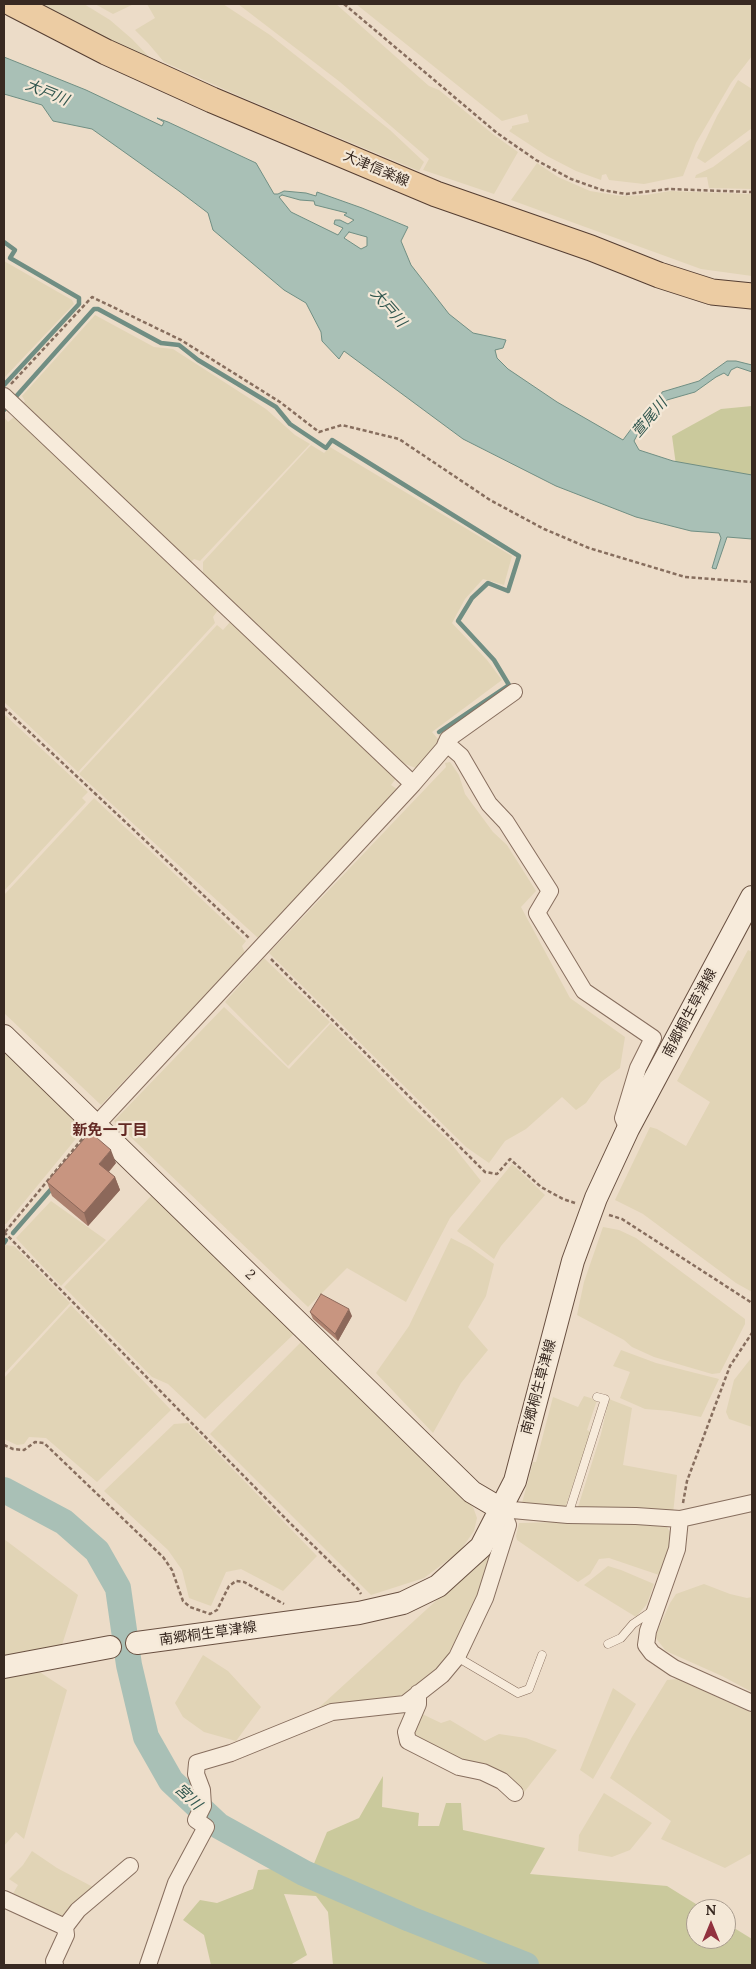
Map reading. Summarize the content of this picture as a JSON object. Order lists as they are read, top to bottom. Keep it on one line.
{"streets":{"main road":["大津信楽線","南郷桐生草津線","2"]},"crossings":[["南郷桐生草津線","2"]],"districts":["新免一丁目"],"water":["大戸川","萱尾川","宮川"],"north":"top"}
